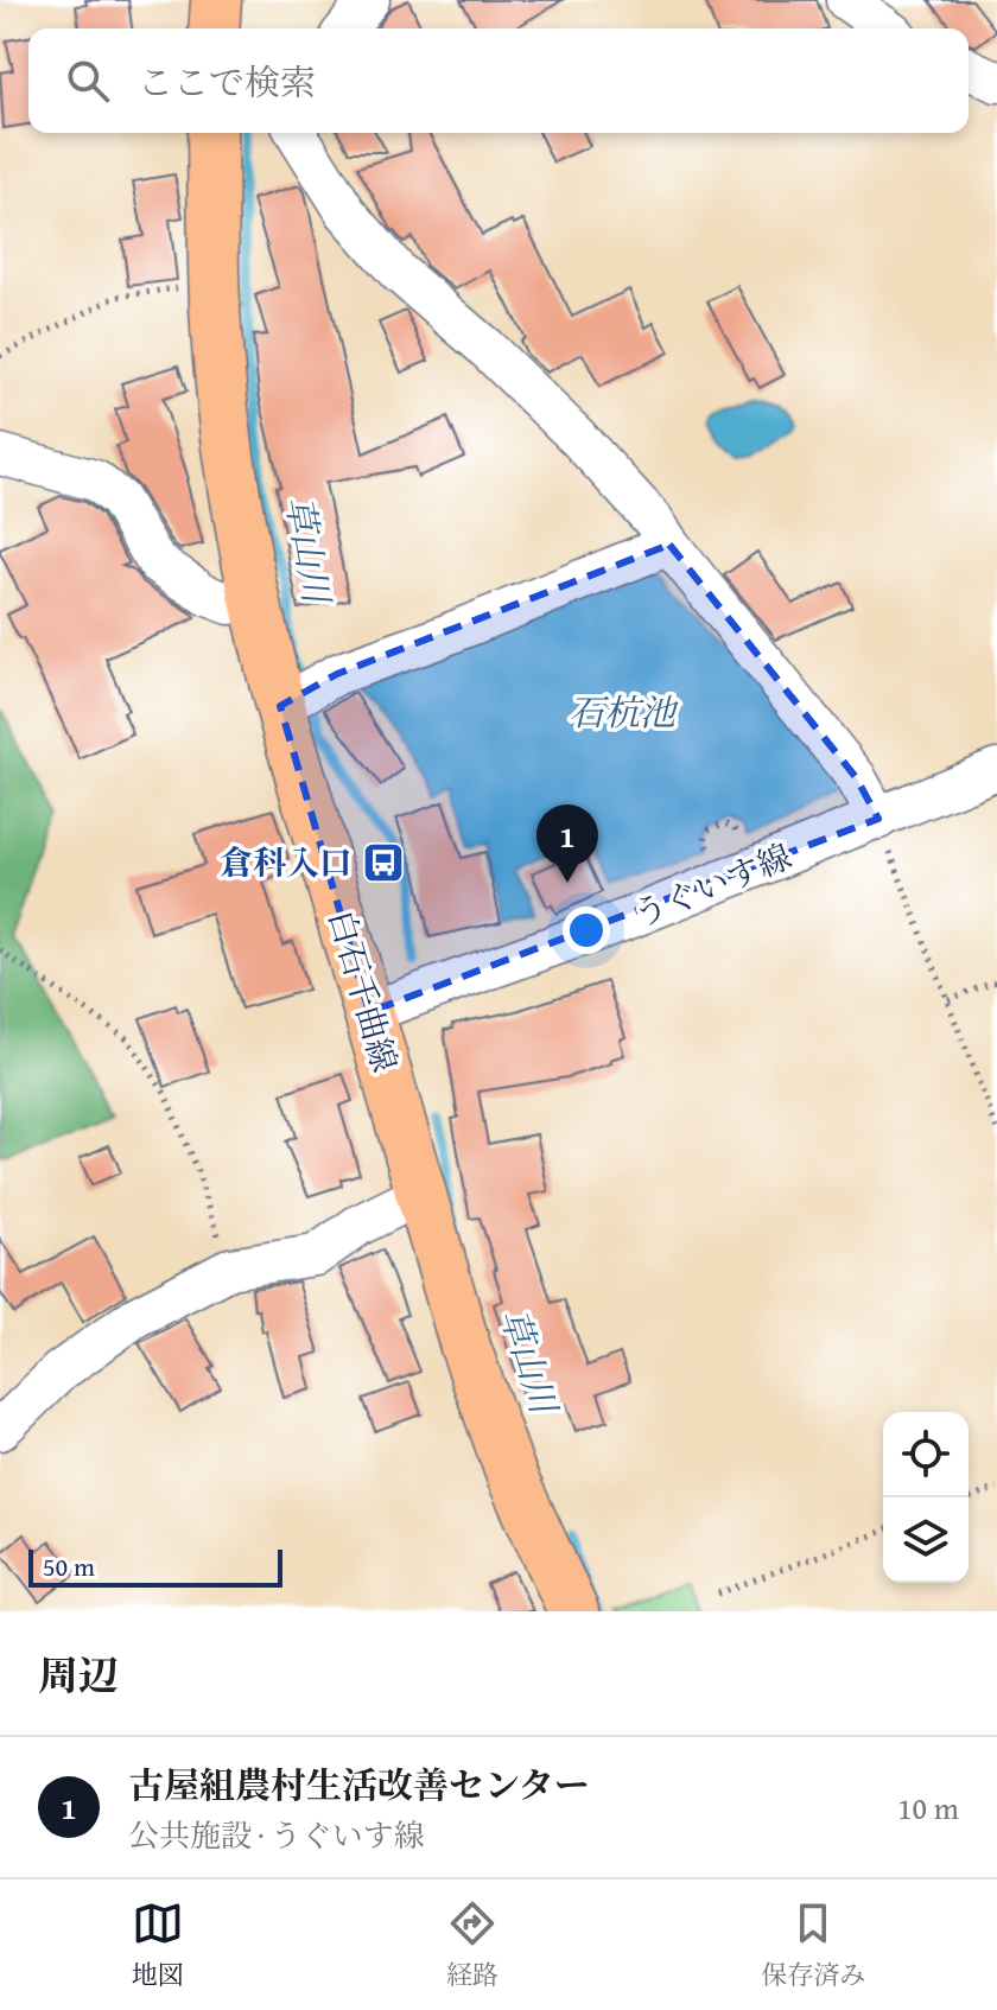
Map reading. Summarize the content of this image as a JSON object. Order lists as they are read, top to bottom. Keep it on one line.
{"streets":{"main road":["白石千曲線"],"street":["うぐいす線"]},"crossings":[["うぐいす線","白石千曲線"]],"water":["草山川","石杭池"],"places":{"bus stop":["倉科入口"]},"scale_bar":"50 m","page":{"search":"ここで検索","pins":"1","scale":"50 m","heading":"周辺","list":[{"mark":"1","name":"古屋組農村生活改善センター","note":"公共施設 · うぐいす線","value":"10 m"}],"nav":["地図","経路","保存済み"]}}
